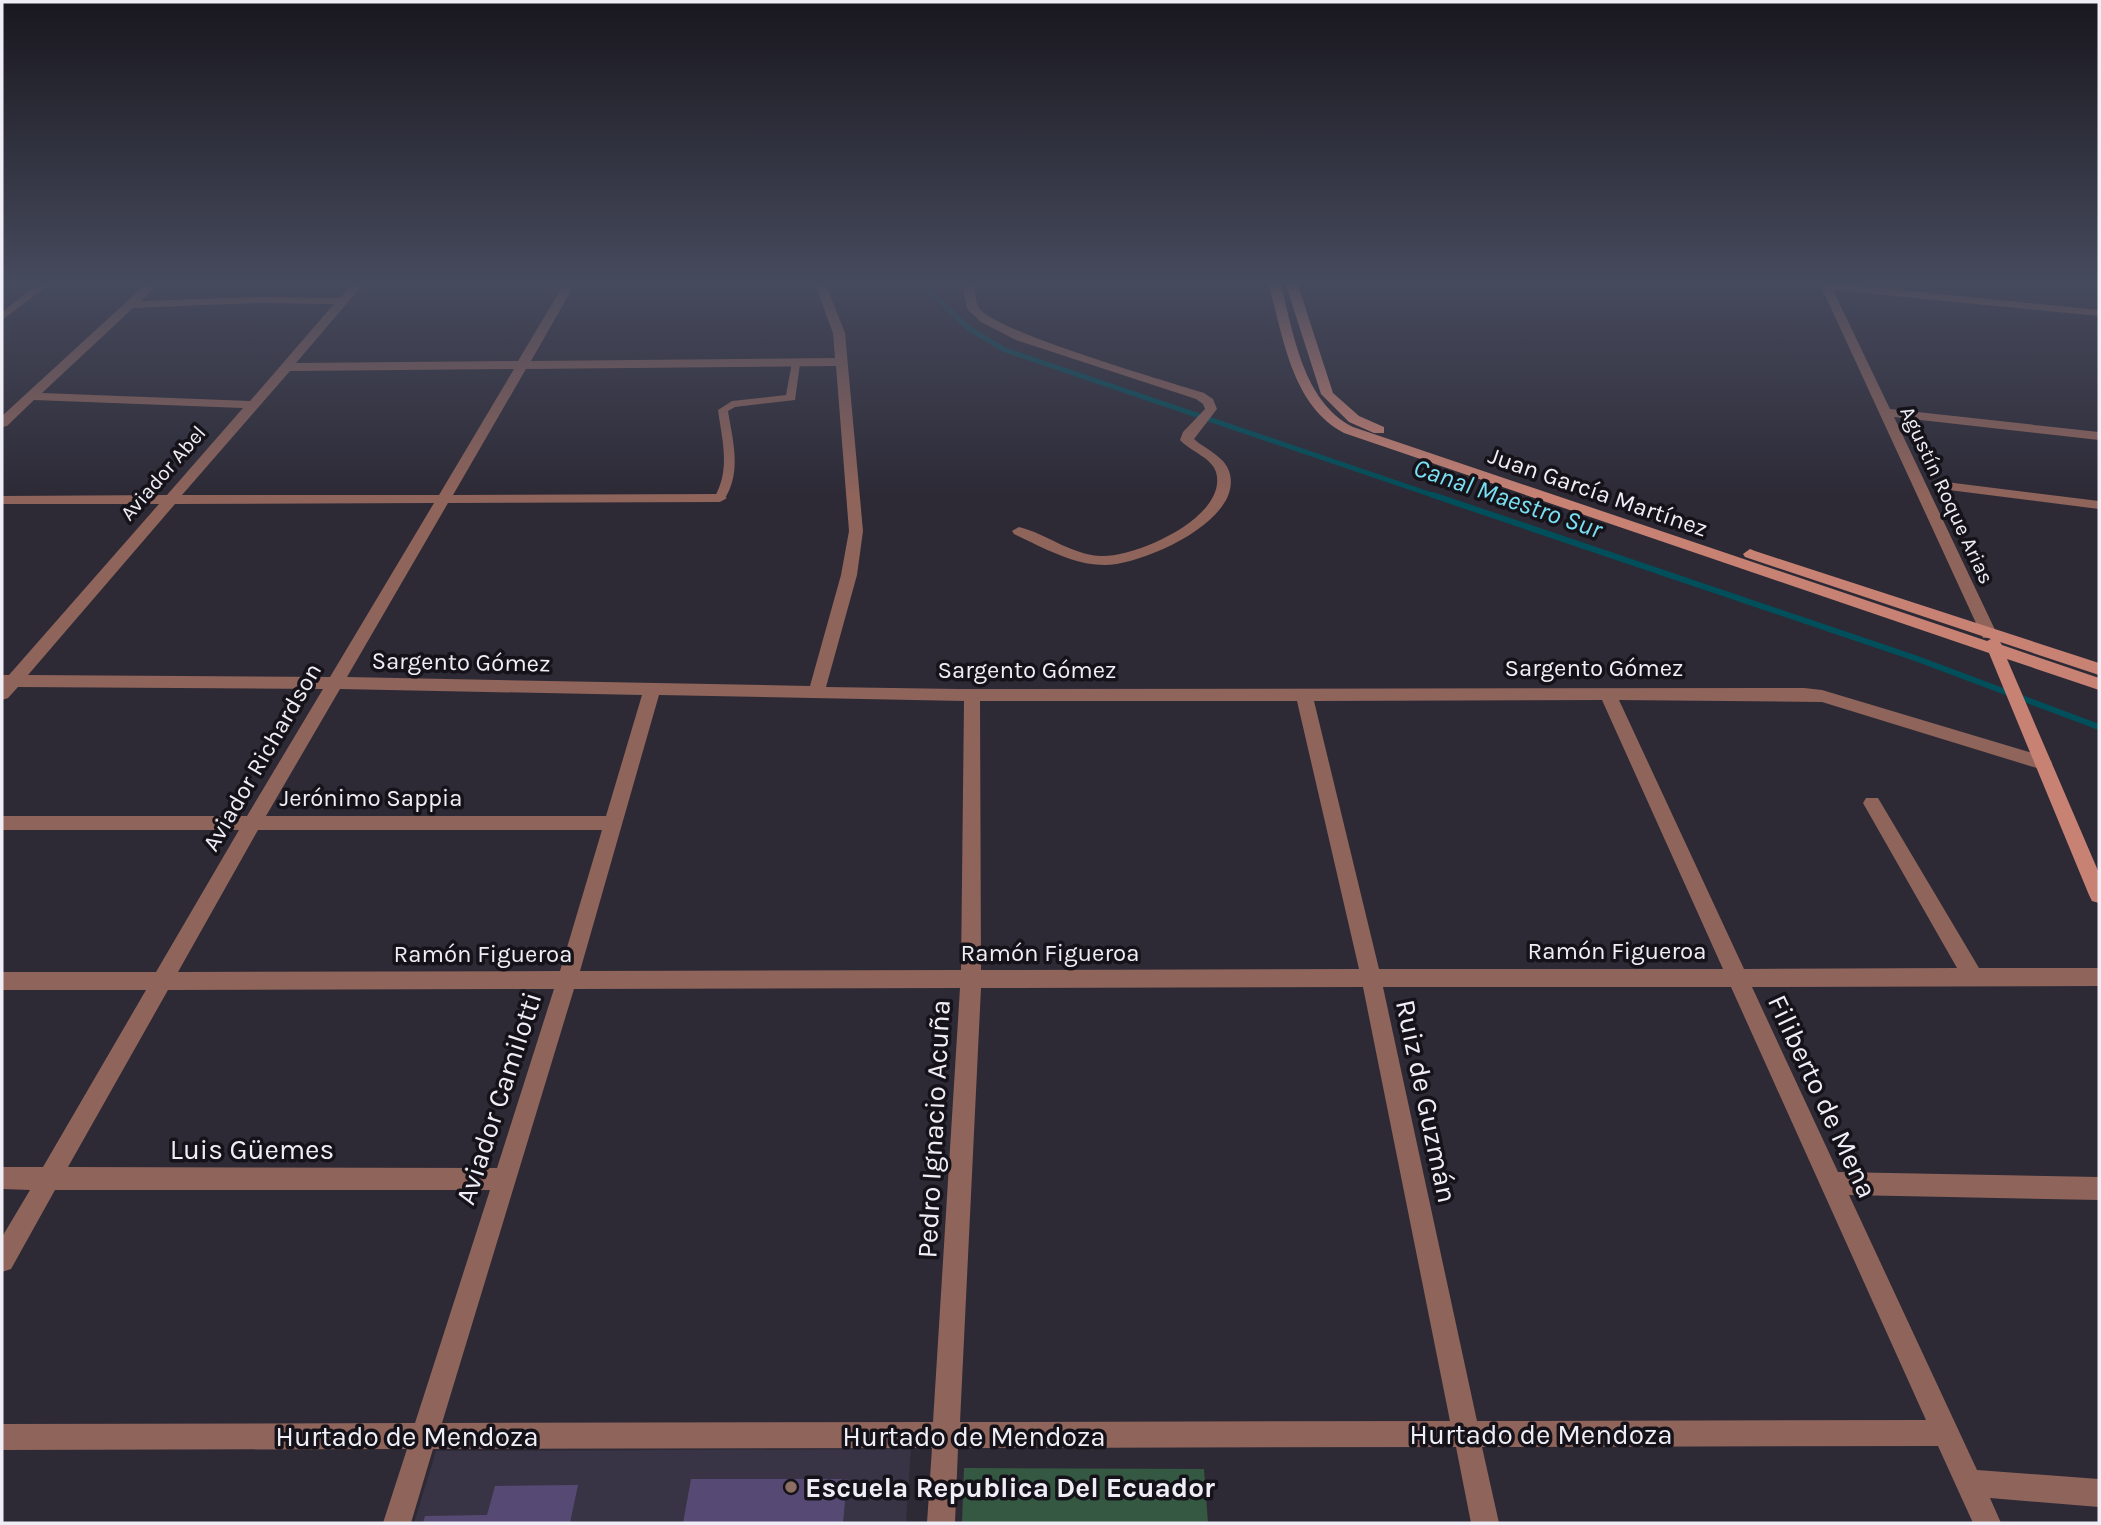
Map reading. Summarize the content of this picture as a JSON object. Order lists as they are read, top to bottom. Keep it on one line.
{"streets":{"main road":["Juan García Martínez","Agustín Roque Arias"],"street":["Aviador Abel","Sargento Gómez","Aviador Richardson","Jerónimo Sappia","Ramón Figueroa","Filiberto de Mena","Aviador Camilotti","Ruiz de Guzmán","Pedro Ignacio Acuña","Luis Güemes","Hurtado de Mendoza"]},"crossings":[["Aviador Abel","Sargento Gómez"],["Juan García Martínez","Agustín Roque Arias"],["Agustín Roque Arias","Sargento Gómez"],["Sargento Gómez","Aviador Richardson"],["Sargento Gómez","Filiberto de Mena"],["Sargento Gómez","Aviador Camilotti"],["Sargento Gómez","Ruiz de Guzmán"],["Sargento Gómez","Pedro Ignacio Acuña"],["Aviador Richardson","Jerónimo Sappia"],["Aviador Richardson","Ramón Figueroa"],["Aviador Richardson","Luis Güemes"],["Jerónimo Sappia","Aviador Camilotti"],["Ramón Figueroa","Filiberto de Mena"],["Ramón Figueroa","Aviador Camilotti"],["Ramón Figueroa","Ruiz de Guzmán"],["Ramón Figueroa","Pedro Ignacio Acuña"],["Filiberto de Mena","Hurtado de Mendoza"],["Aviador Camilotti","Luis Güemes"],["Aviador Camilotti","Hurtado de Mendoza"],["Ruiz de Guzmán","Hurtado de Mendoza"],["Pedro Ignacio Acuña","Hurtado de Mendoza"]],"water":["Canal Maestro Sur"],"places":["Escuela Republica Del Ecuador"]}
